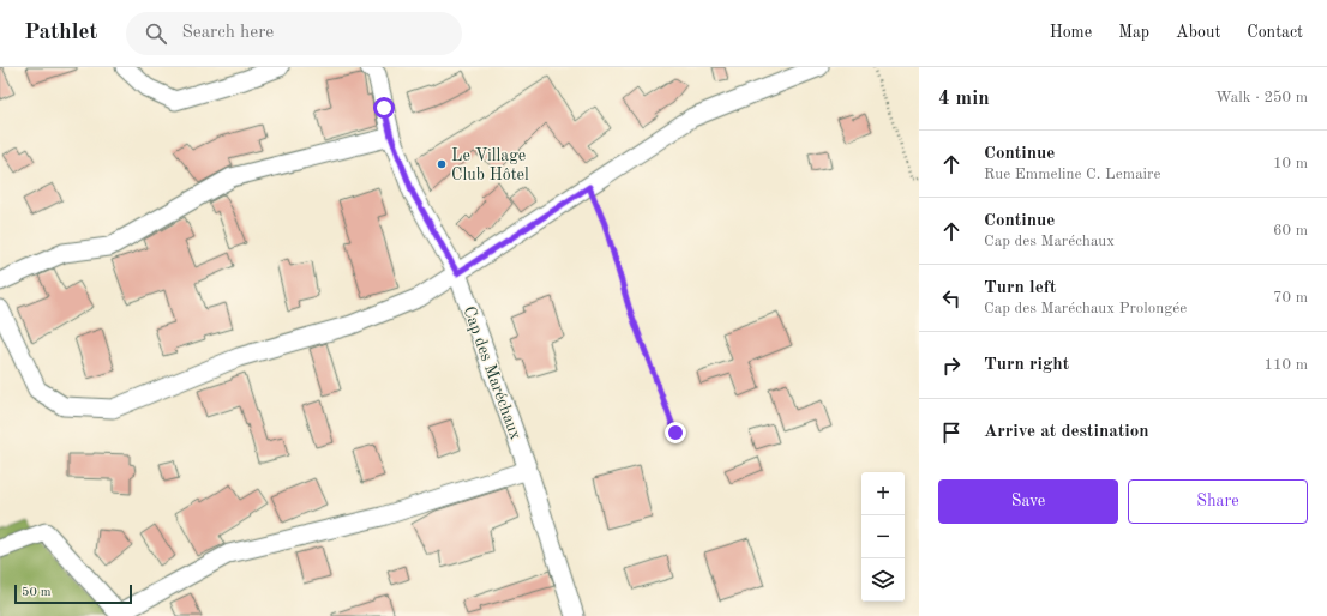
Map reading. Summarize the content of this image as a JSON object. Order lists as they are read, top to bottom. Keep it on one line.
{"streets":{"street":["Cap des Maréchaux"]},"places":["Le Village Club Hôtel"],"scale_bar":"50 m","page":{"header":"Pathlet","search":"Search here","nav":["Home","Map","About","Contact"],"heading":["4 min","Walk · 250 m"],"list":[["Continue","Rue Emmeline C. Lemaire","10 m"],["Continue","Cap des Maréchaux","60 m"],["Turn left","Cap des Maréchaux Prolongée","70 m"],["Turn right","110 m"],"Arrive at destination"],"buttons":["Save","Share"],"map_buttons":["+","−"],"scale":"50 m"}}
